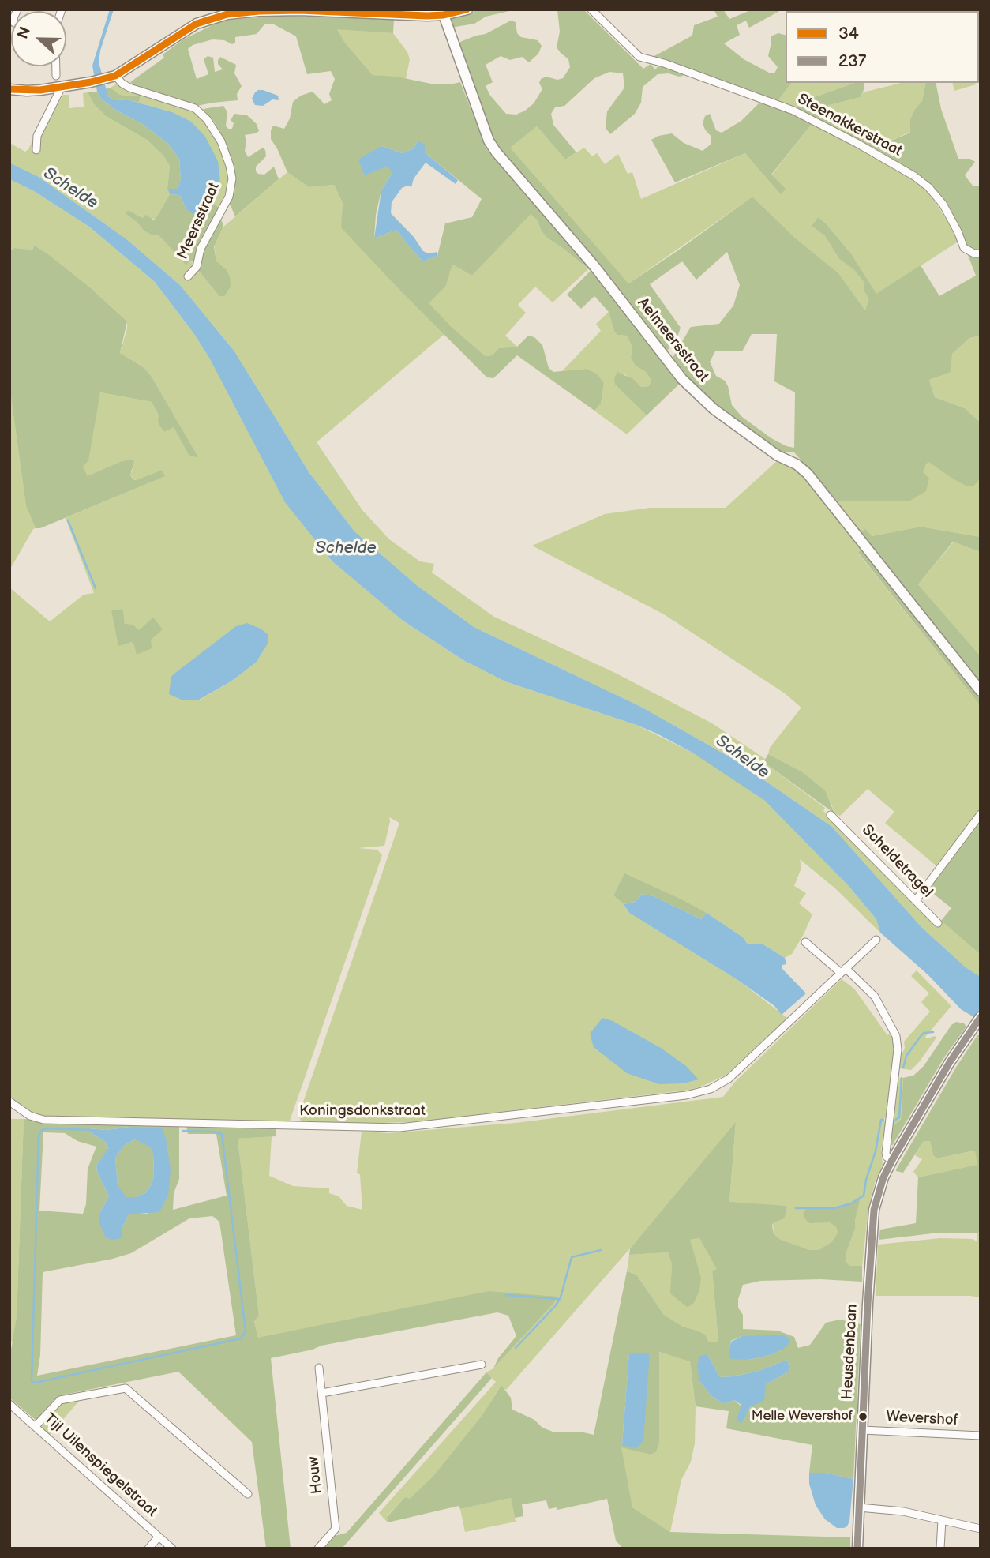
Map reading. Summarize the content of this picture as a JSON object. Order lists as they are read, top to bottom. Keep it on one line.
{"streets":{"main road":["Aelmeersstraat","Heusdenbaan"],"street":["Steenakkerstraat","Meersstraat","Scheldetragel","Koningsdonkstraat","Wevershof","Tijl Uilenspiegelstraat","Houw"]},"crossings":[["Heusdenbaan","Wevershof"]],"water":["Schelde"],"places":["Melle Wevershof"],"lines":["transit line 34","transit line 237"],"legend":["34","237"],"north":"left"}
